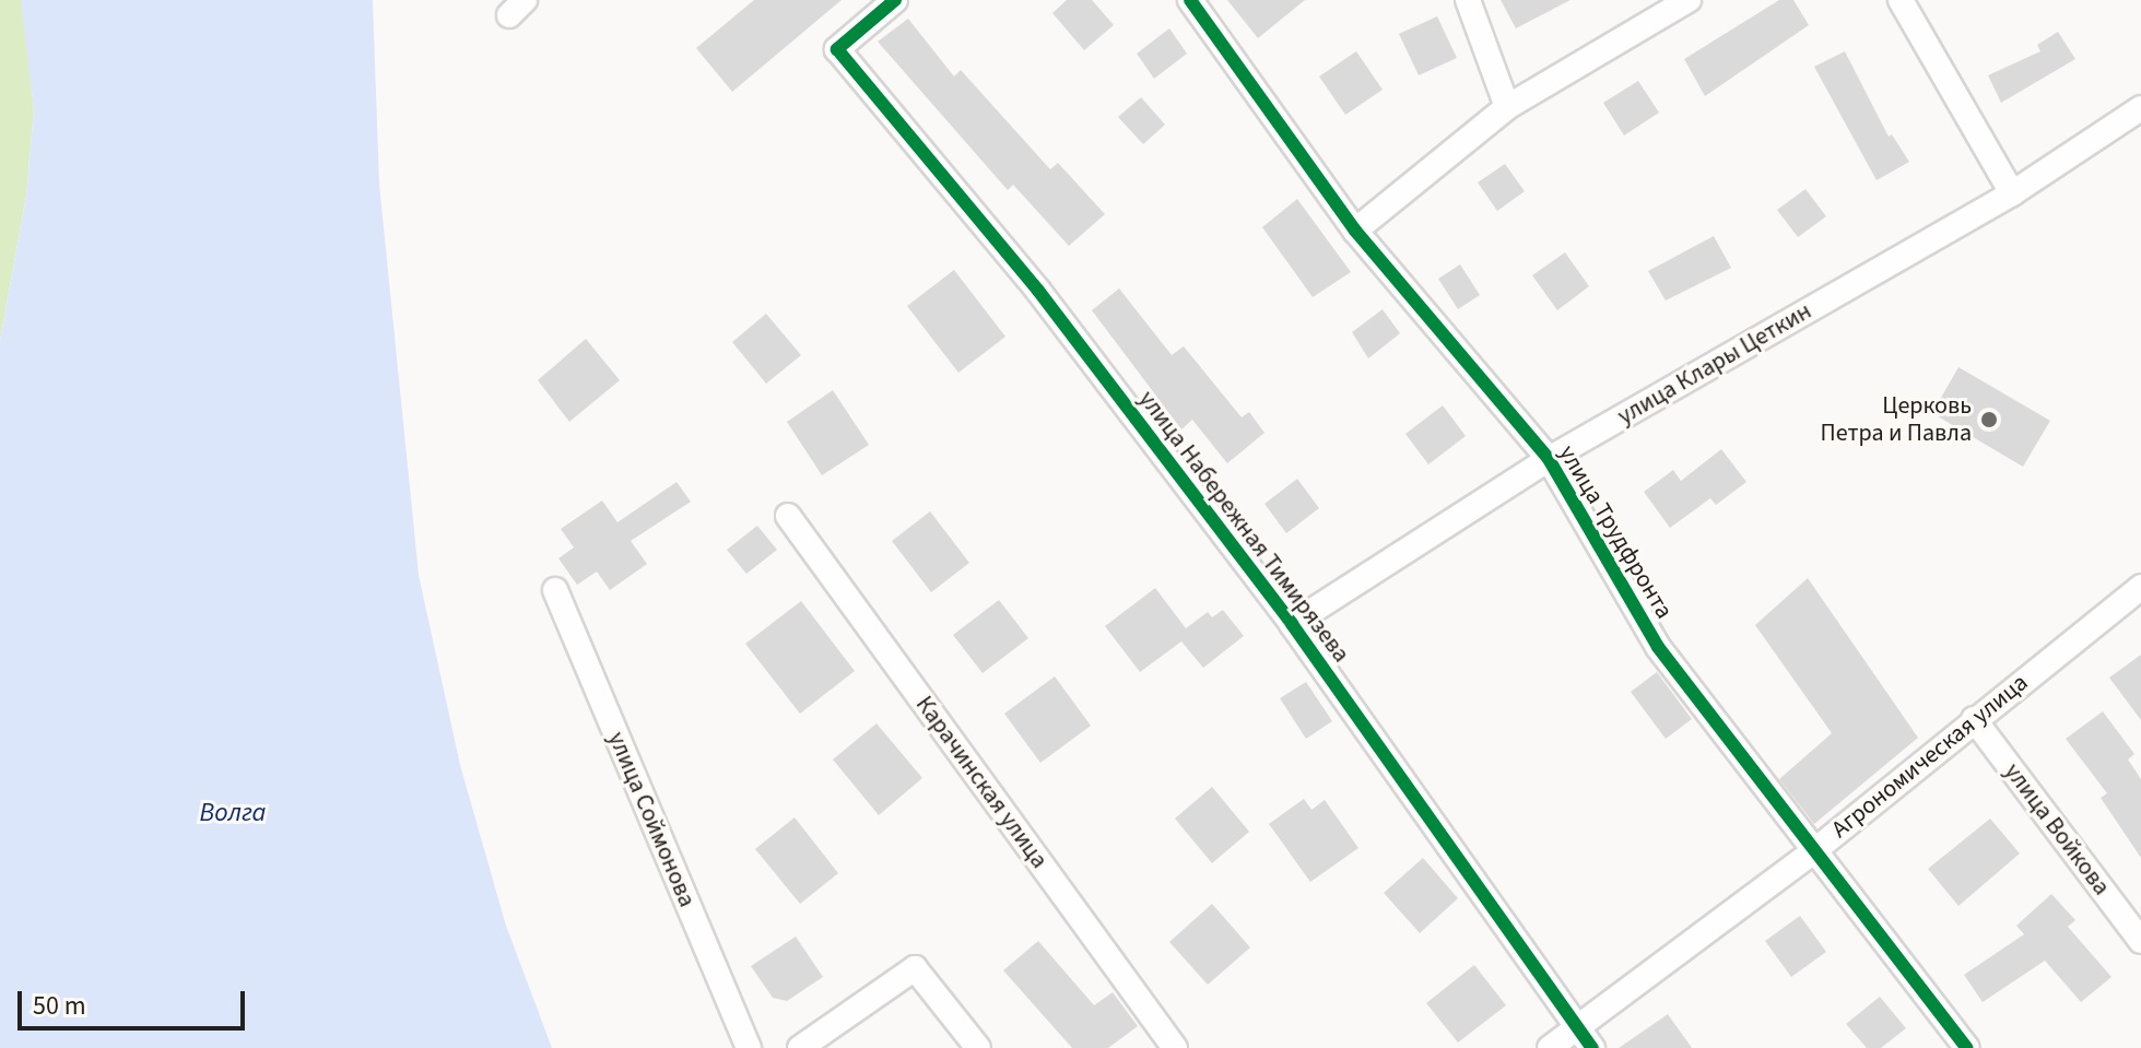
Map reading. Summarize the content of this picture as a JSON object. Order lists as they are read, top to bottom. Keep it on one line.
{"streets":{"street":["улица Клары Цеткин","улица Набережная Тимирязева","улица Трудфронта","Агрономическая улица","Карачинская улица","улица Соймонова","улица Войкова"]},"crossings":[["улица Клары Цеткин","улица Набережная Тимирязева"],["улица Клары Цеткин","улица Трудфронта"],["улица Набережная Тимирязева","Агрономическая улица"],["улица Трудфронта","Агрономическая улица"],["Агрономическая улица","улица Войкова"]],"water":["Волга"],"places":["Церковь Петра и Павла"],"scale_bar":"50 m"}
